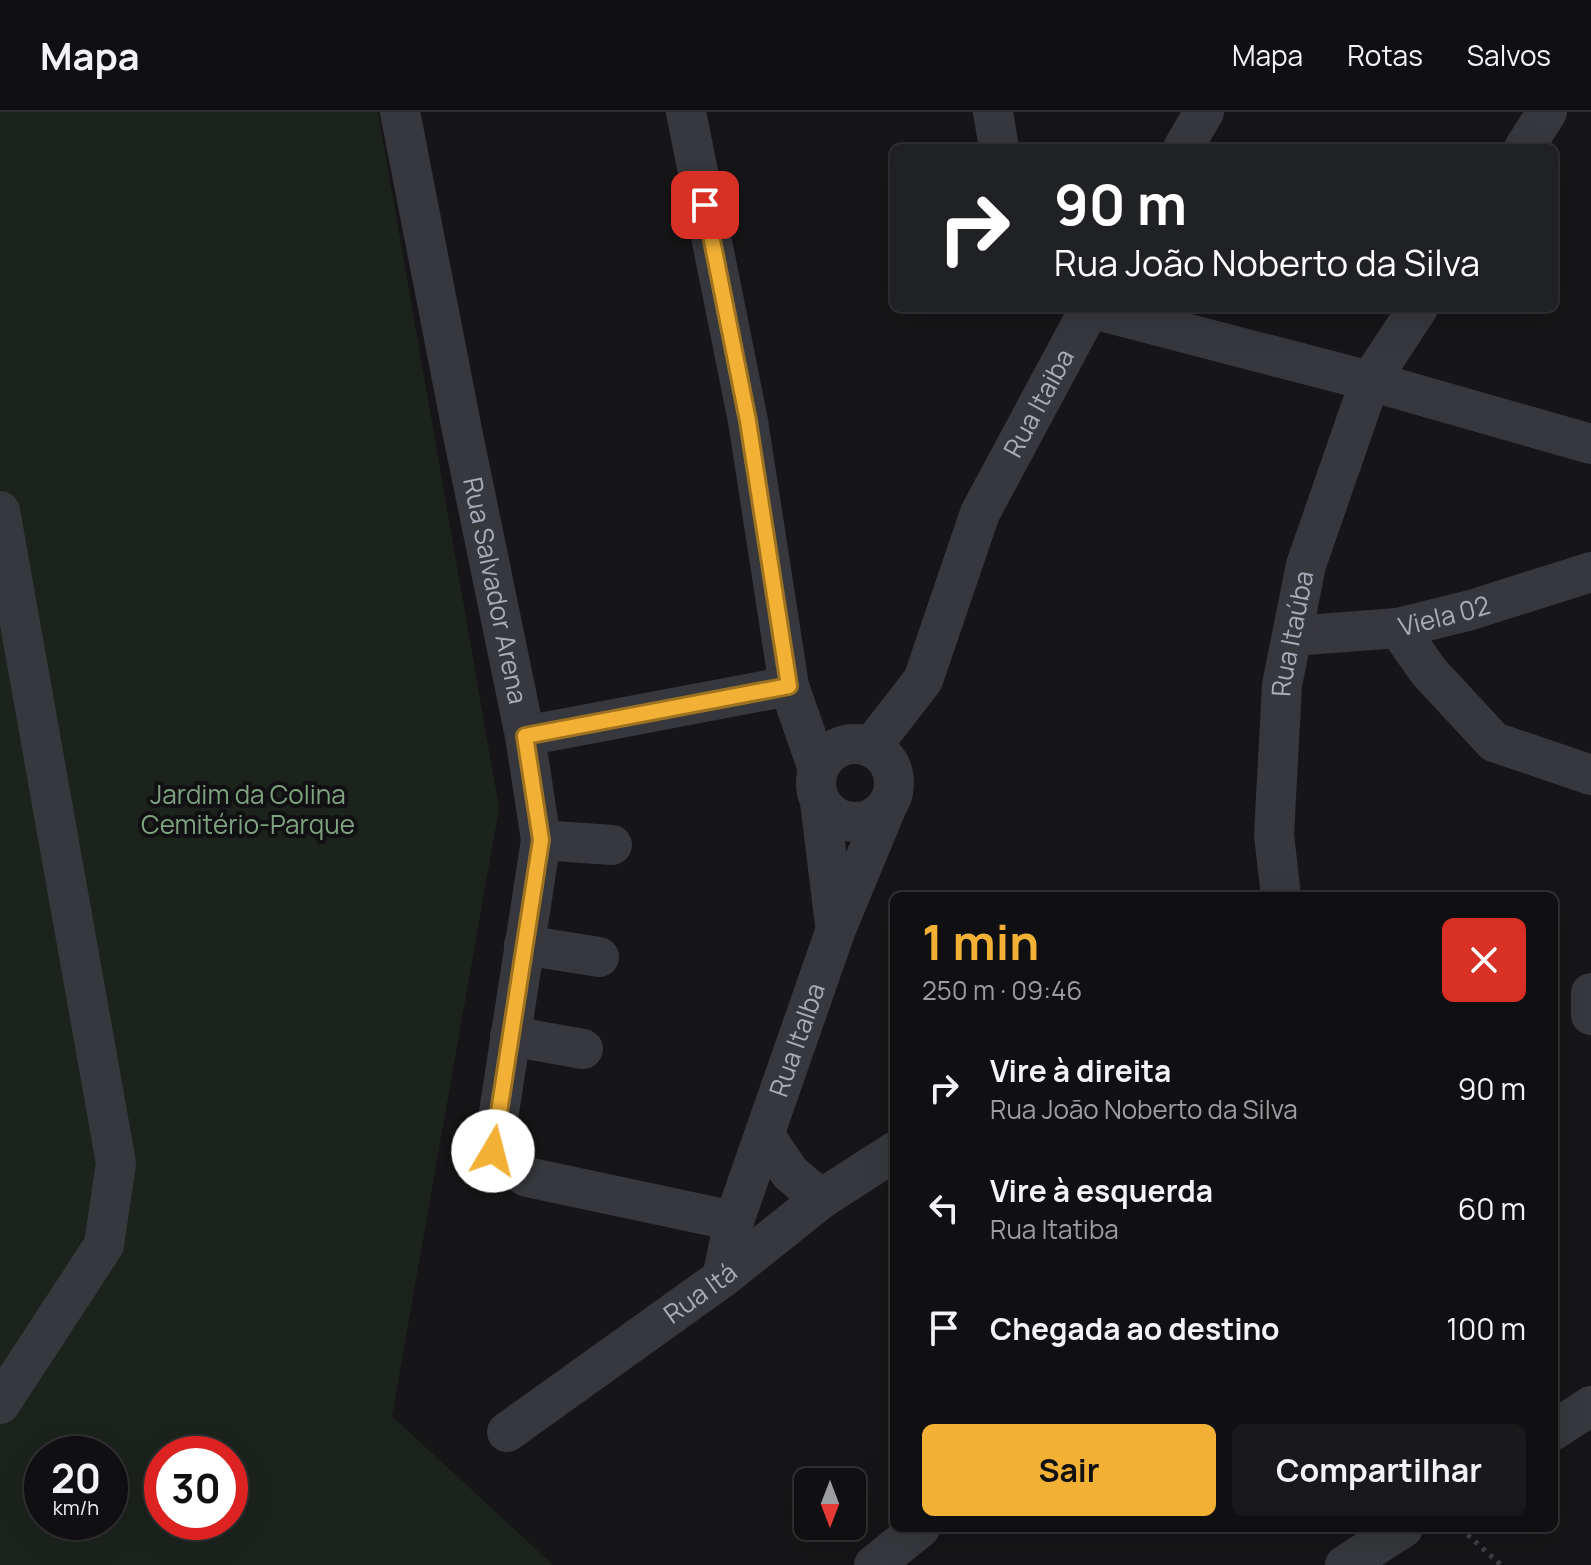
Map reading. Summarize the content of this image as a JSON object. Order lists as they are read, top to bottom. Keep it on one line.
{"streets":{"street":["Rua Itaiba","Rua Salvador Arena","Viela 02","Rua Itaúba","Rua Italba","Rua Itá"]},"crossings":[["Rua Itaiba","Rua Itaúba"],["Rua Itaiba","Rua Italba"],["Rua Salvador Arena","Rua Italba"],["Viela 02","Rua Itaúba"],["Rua Italba","Rua Itá"]],"parks":["Jardim da Colina Cemitério-Parque"],"north":"bottom","page":{"header":"Mapa","nav":["Mapa","Rotas","Salvos"],"turn":["90 m","Rua João Noberto da Silva"],"heading":["1 min","250 m · 09:46"],"list":[{"name":"Vire à direita","note":"Rua João Noberto da Silva","value":"90 m"},{"name":"Vire à esquerda","note":"Rua Itatiba","value":"60 m"},{"name":"Chegada ao destino","value":"100 m"}],"buttons":["Sair","Compartilhar"],"speed":"20 km/h","limit":"30"}}
